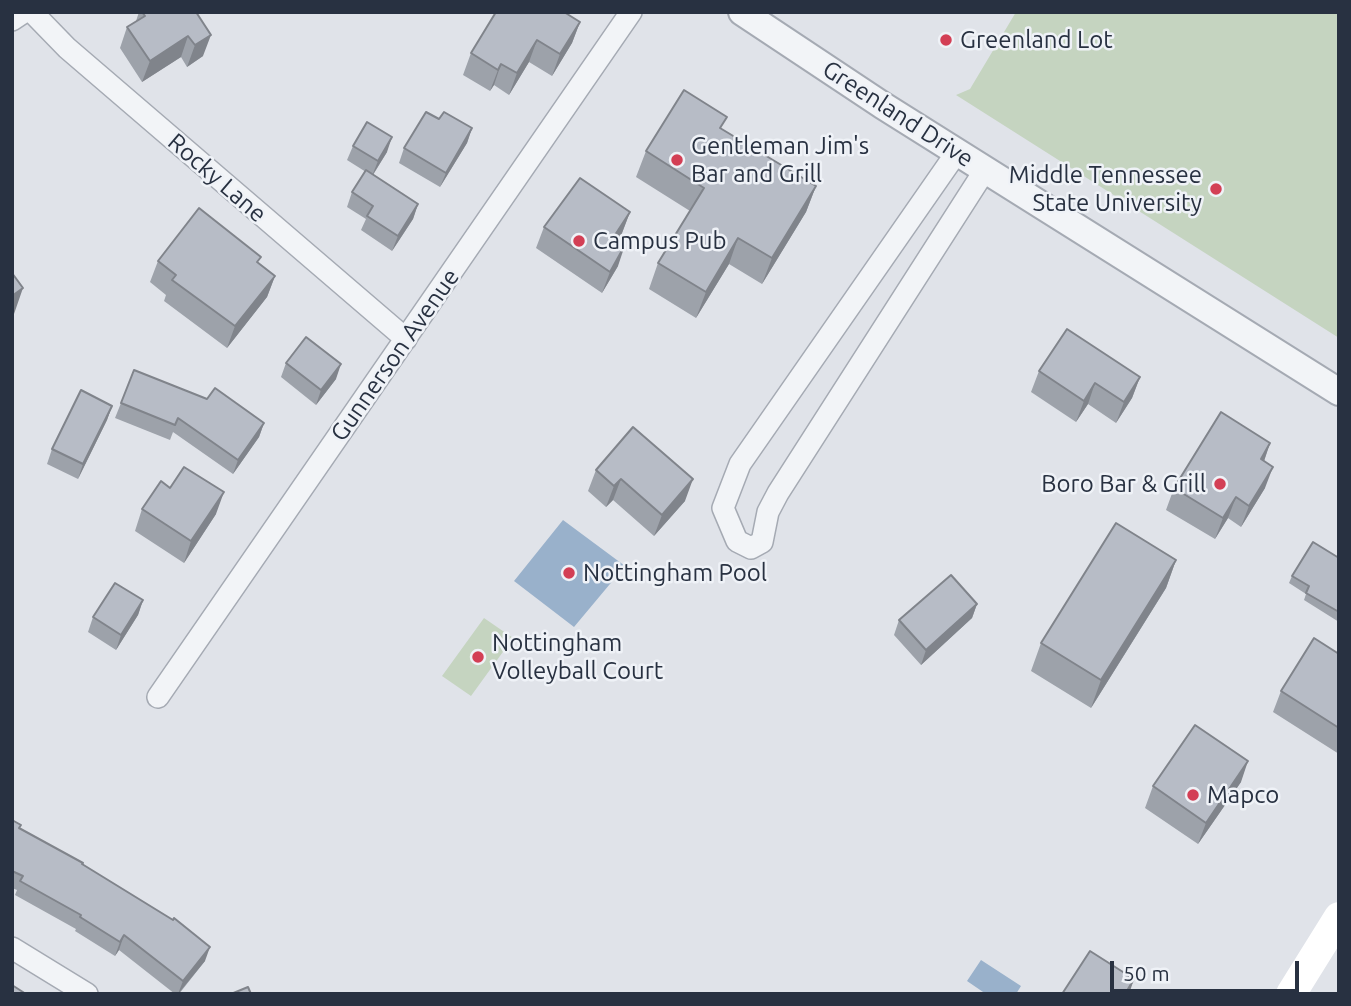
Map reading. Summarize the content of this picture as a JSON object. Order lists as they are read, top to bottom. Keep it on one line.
{"streets":{"street":["Greenland Drive","Rocky Lane","Gunnerson Avenue"]},"crossings":[["Rocky Lane","Gunnerson Avenue"]],"places":["Greenland Lot","Gentleman Jim's Bar and Grill","Middle Tennessee State University","Campus Pub","Boro Bar & Grill","Nottingham Pool","Nottingham Volleyball Court","Mapco"],"scale_bar":"50 m"}
